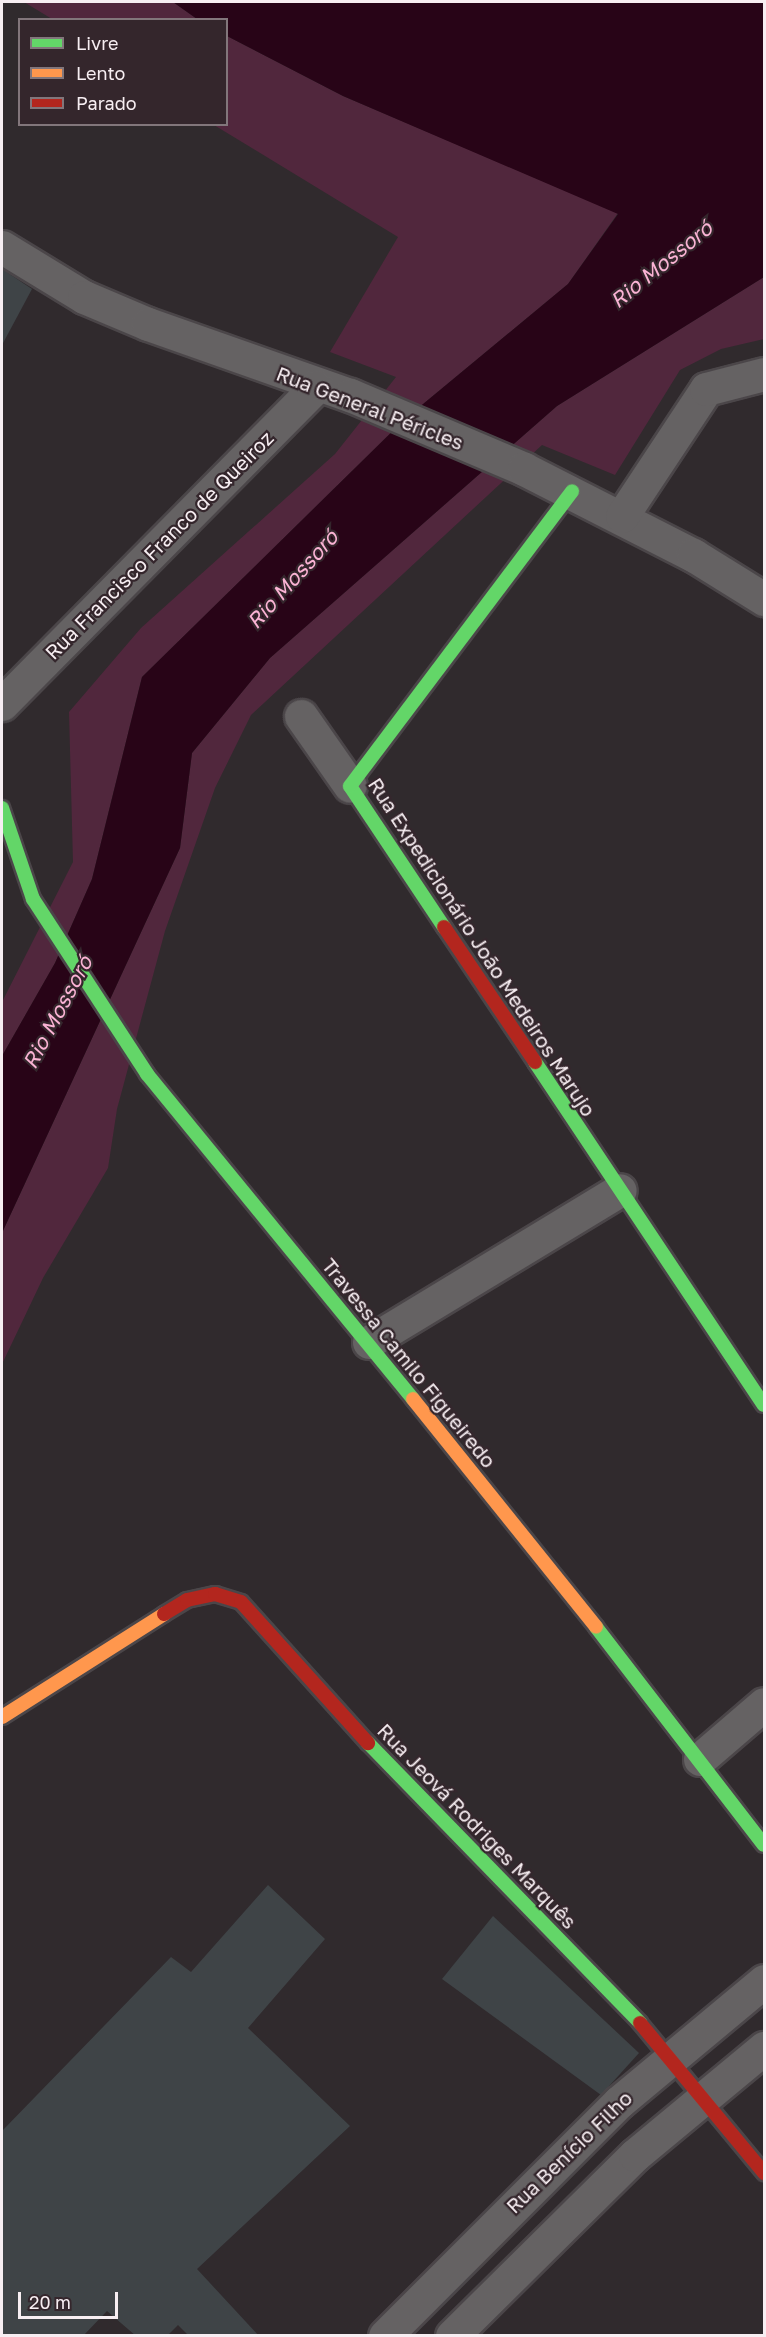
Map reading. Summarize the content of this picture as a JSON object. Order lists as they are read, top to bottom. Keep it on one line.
{"streets":{"street":["Rua General Péricles","Rua Francisco Franco de Queiroz","Rua Expedicionário João Medeiros Marujo","Travessa Camilo Figueiredo","Rua Jeová Rodriges Marquês","Rua Benício Filho"]},"crossings":[["Rua General Péricles","Rua Francisco Franco de Queiroz"],["Rua General Péricles","Rua Expedicionário João Medeiros Marujo"],["Rua Jeová Rodriges Marquês","Rua Benício Filho"]],"water":["Rio Mossoró"],"legend":["Livre","Lento","Parado"],"scale_bar":"20 m"}
